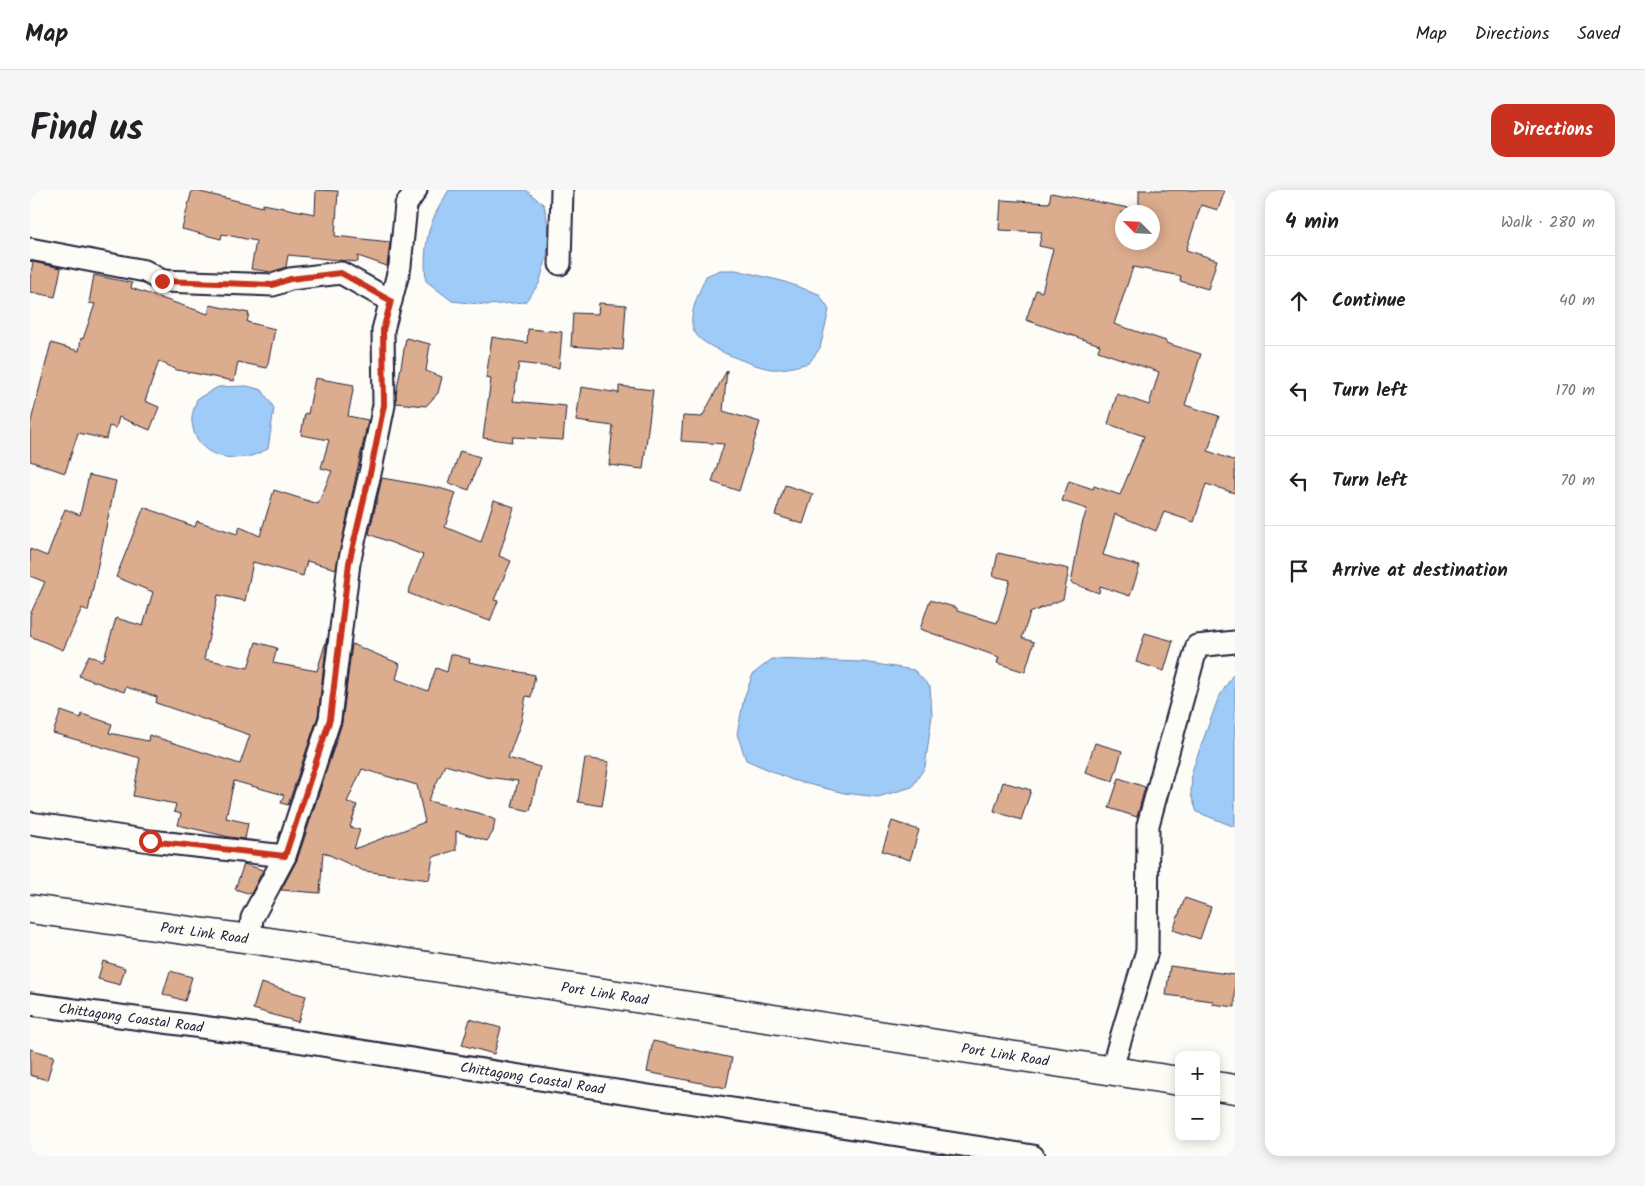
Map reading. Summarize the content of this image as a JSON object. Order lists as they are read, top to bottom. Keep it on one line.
{"streets":{"highway":["Port Link Road"],"street":["Chittagong Coastal Road"]},"north":"top left","page":{"header":"Map","nav":["Map","Directions","Saved"],"title":"Find us","buttons":"Directions","heading":["4 min","Walk · 280 m"],"list":[["Continue","40 m"],["Turn left","170 m"],["Turn left","70 m"],"Arrive at destination"],"map_buttons":["+","−"]}}
